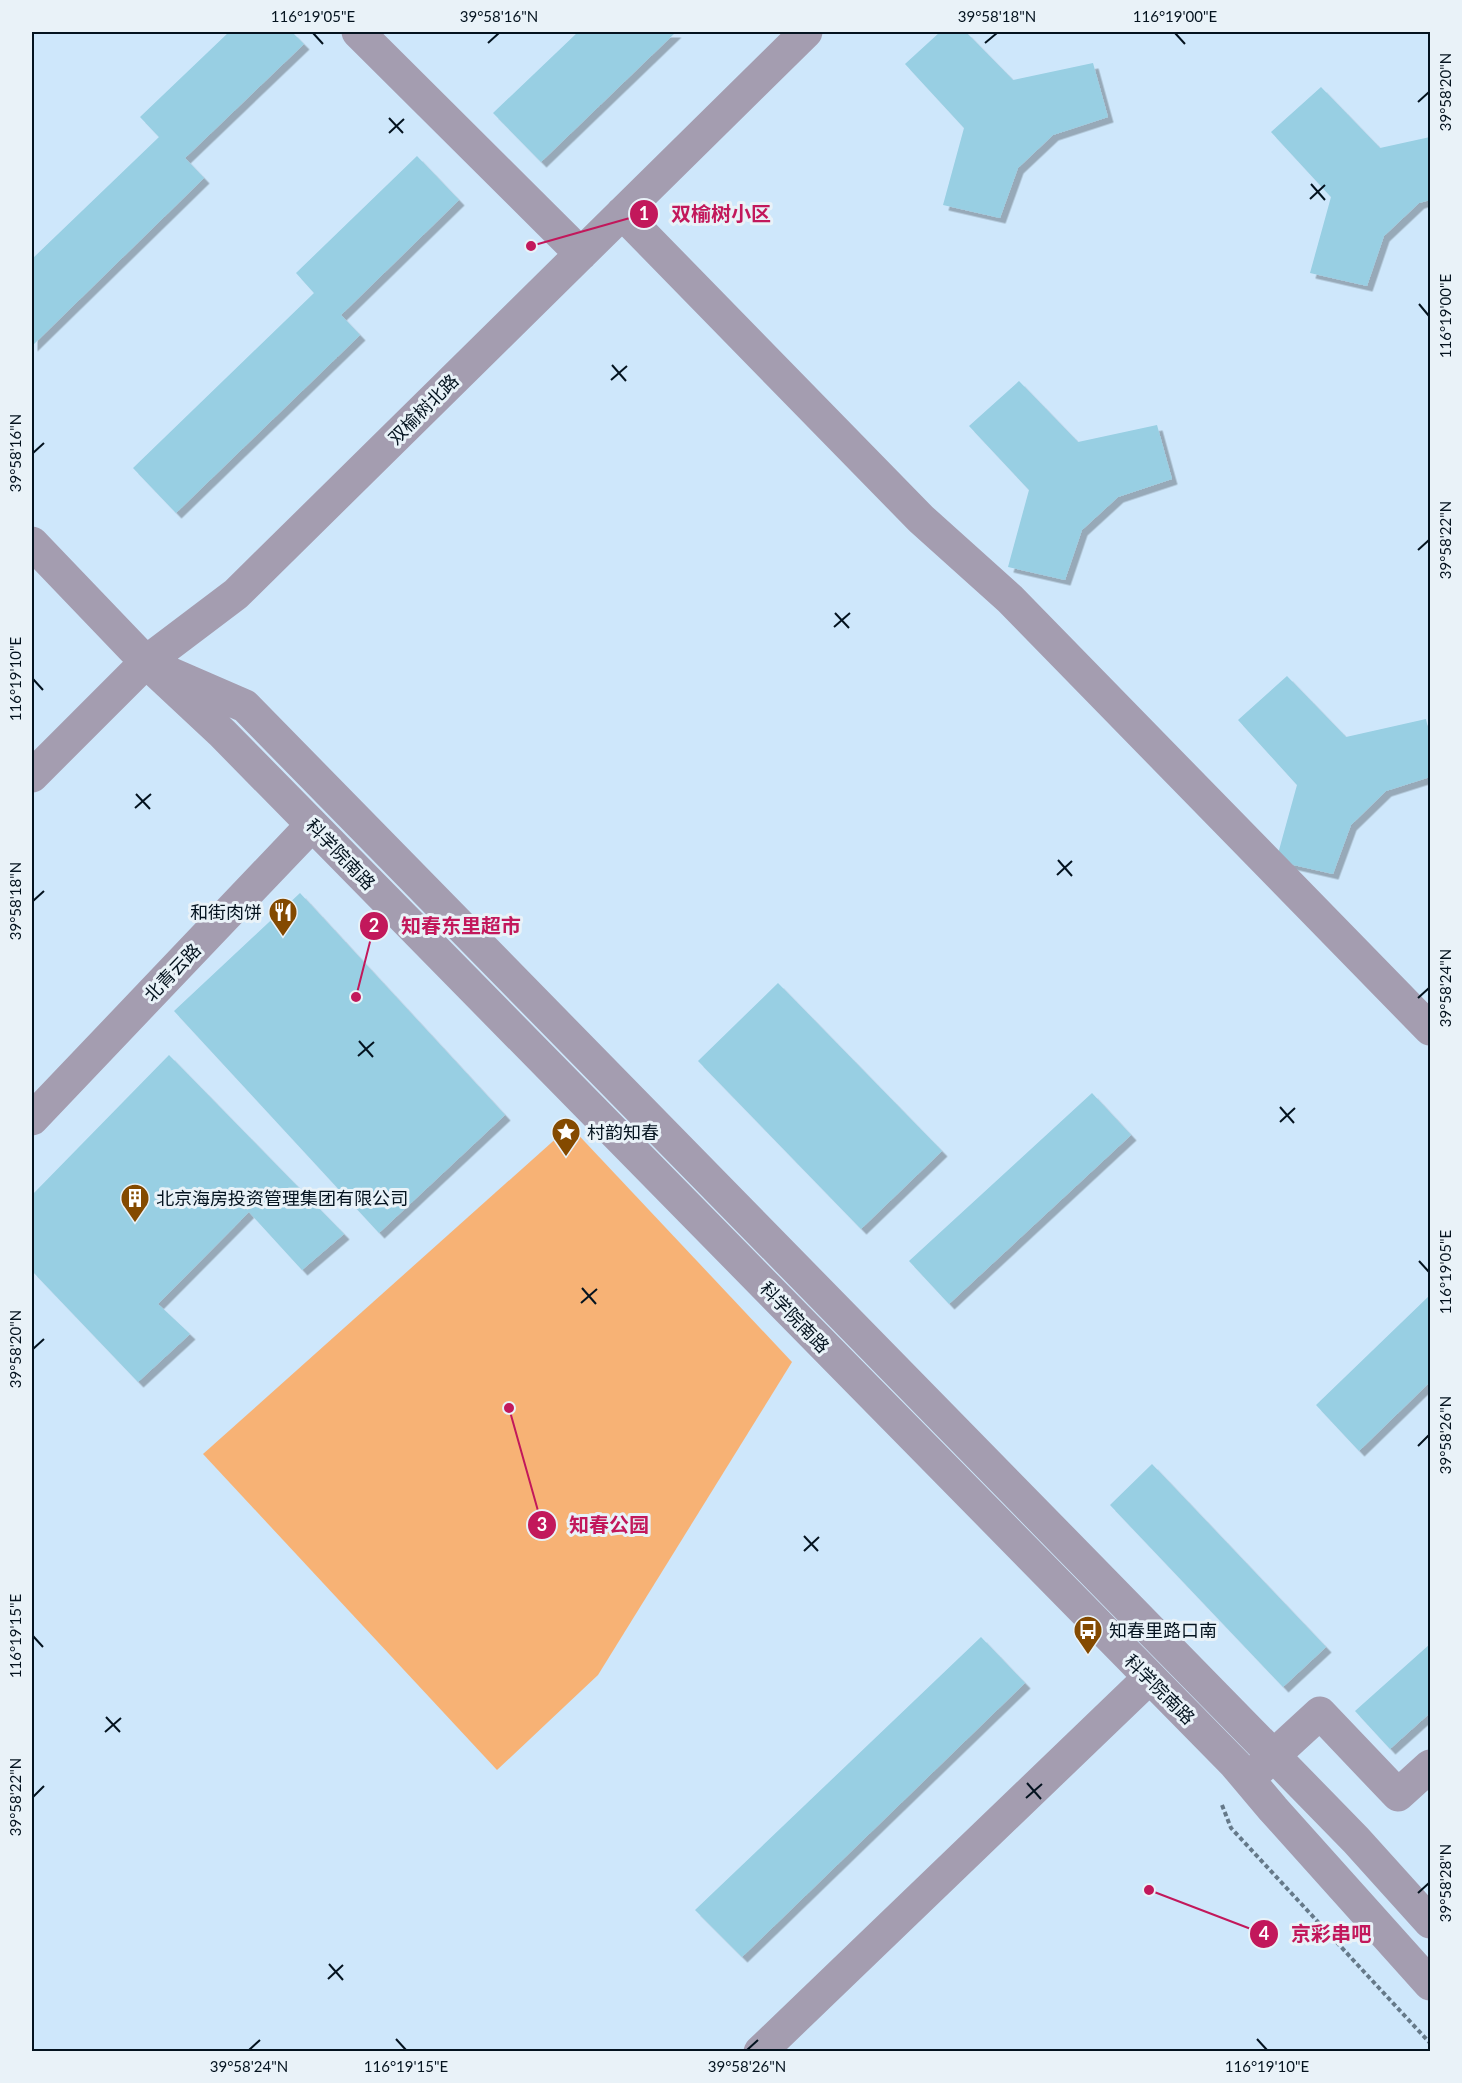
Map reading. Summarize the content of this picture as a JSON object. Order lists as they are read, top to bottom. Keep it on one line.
{"streets":{"street":["双榆树北路","科学院南路","北青云路"]},"crossings":[["双榆树北路","科学院南路"],["科学院南路","北青云路"]],"places":{"other":["双榆树小区","知春东里超市","知春公园","京彩串吧"],"restaurant":["和街肉饼"],"place":["村韵知春"],"building":["北京海房投资管理集团有限公司"],"bus stop":["知春里路口南"]},"coordinates":["116°19'05\"E","39°58'16\"N","39°58'18\"N","116°19'00\"E","39°58'20\"N","39°58'22\"N","116°19'10\"E","39°58'24\"N","39°58'26\"N","116°19'15\"E","39°58'28\"N"]}
